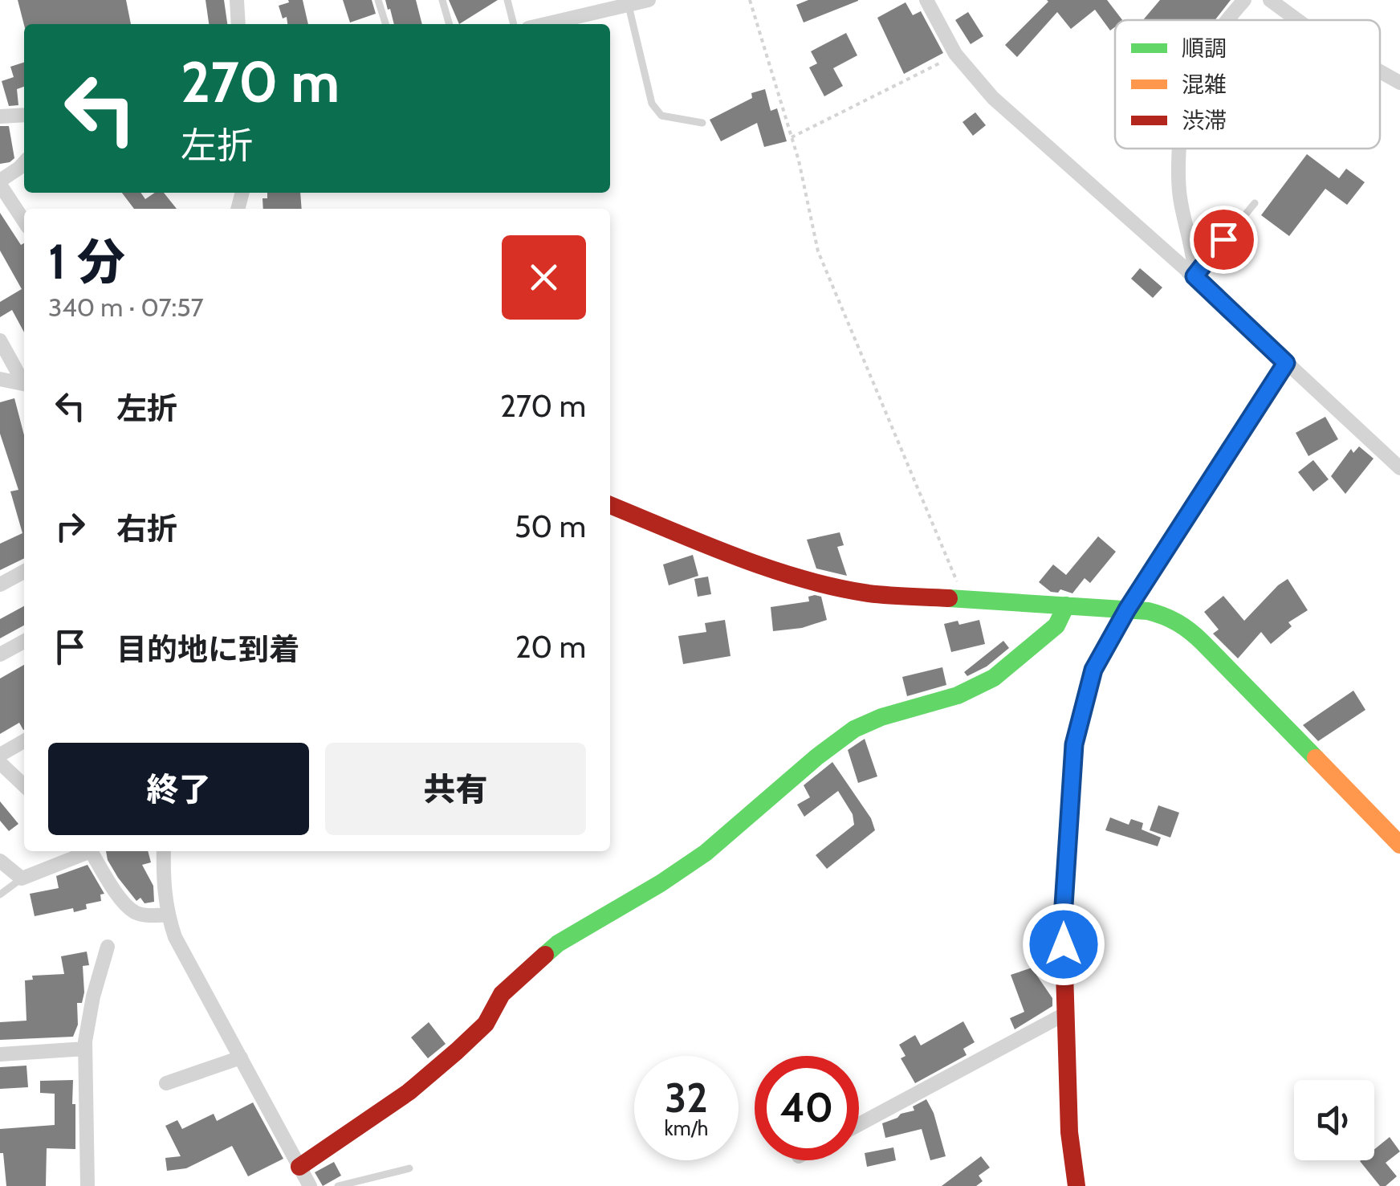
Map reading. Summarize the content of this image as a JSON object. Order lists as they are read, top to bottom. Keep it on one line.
{"legend":["順調","混雑","渋滞"],"page":{"turn":["270 m","左折"],"heading":["1 分","340 m · 07:57"],"list":[{"name":"左折","value":"270 m"},{"name":"右折","value":"50 m"},{"name":"目的地に到着","value":"20 m"}],"buttons":["終了","共有"],"speed":"32 km/h","limit":"40"}}
